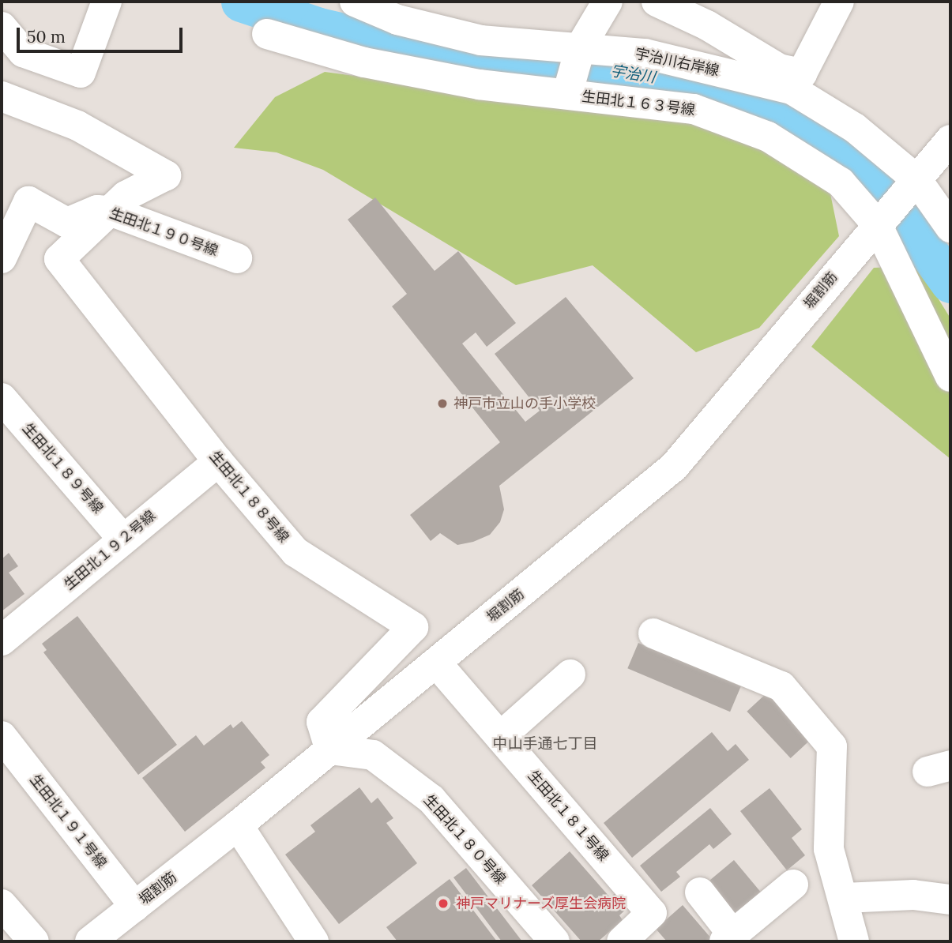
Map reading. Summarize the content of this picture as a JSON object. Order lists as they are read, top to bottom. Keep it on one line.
{"streets":{"street":["宇治川右岸線","生田北１６３号線","生田北１９０号線","堀割筋","生田北１８９号線","生田北１８８号線","生田北１９２号線","生田北１８１号線","生田北１９１号線","生田北１８０号線"]},"crossings":[["宇治川右岸線","堀割筋"],["生田北１６３号線","堀割筋"],["生田北１９０号線","生田北１８８号線"],["堀割筋","生田北１８８号線"],["堀割筋","生田北１８１号線"],["堀割筋","生田北１９１号線"],["堀割筋","生田北１８０号線"],["生田北１８９号線","生田北１９２号線"],["生田北１８８号線","生田北１９２号線"],["生田北１８８号線","生田北１８０号線"]],"districts":["中山手通七丁目"],"water":["宇治川"],"places":["神戸市立山の手小学校","神戸マリナーズ厚生会病院"],"scale_bar":"50 m"}
